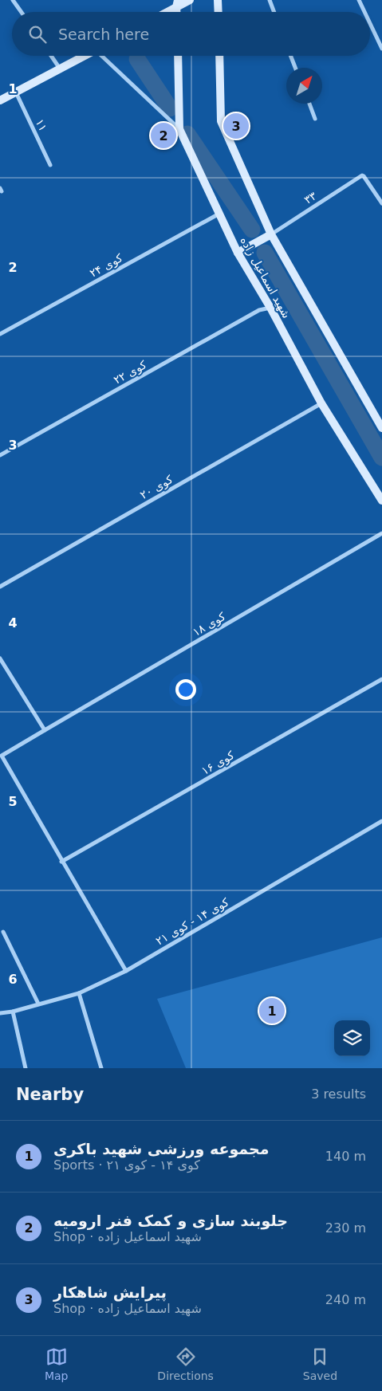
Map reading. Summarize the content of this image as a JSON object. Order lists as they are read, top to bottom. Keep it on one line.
{"streets":{"street":["۱۱","۳۳","کوی ۲۴","شهید اسماعیل زاده","کوی ۲۲","کوی ۲۰","کوی ۱۸","کوی ۱۶","کوی ۱۴ - کوی ۲۱"]},"crossings":[["کوی ۲۴","شهید اسماعیل زاده"],["شهید اسماعیل زاده","کوی ۲۲"],["شهید اسماعیل زاده","کوی ۲۰"],["کوی ۱۸","کوی ۱۶"]],"north":"top right","page":{"search":"Search here","pins":["3","2","1"],"heading":["Nearby","3 results"],"list":[{"mark":"1","name":"مجموعه ورزشی شهید باکری","note":"Sports · کوی ۱۴ - کوی ۲۱","value":"140 m"},{"mark":"2","name":"جلوبند سازی و کمک فنر ارومیه","note":"Shop · شهید اسماعیل زاده","value":"230 m"},{"mark":"3","name":"پیرایش شاهکار","note":"Shop · شهید اسماعیل زاده","value":"240 m"}],"nav":["Map","Directions","Saved"]},"grid":{"rows":["1","2","3","4","5","6"]}}
